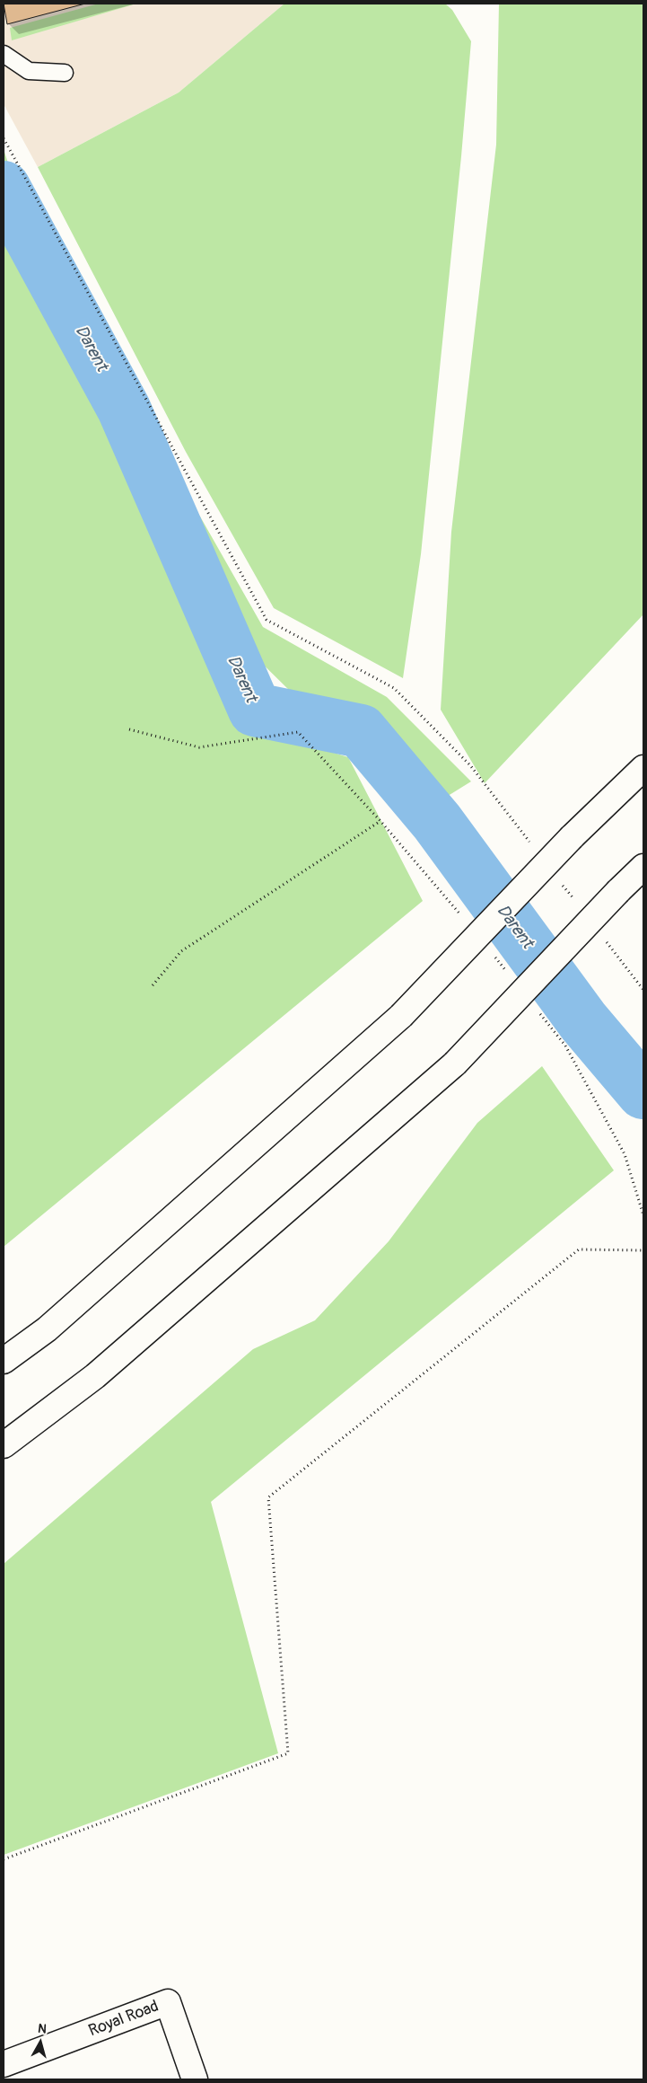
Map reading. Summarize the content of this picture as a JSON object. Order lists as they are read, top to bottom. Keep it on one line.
{"streets":{"main road":["Royal Road"]},"water":["Darent"],"north":"top"}
